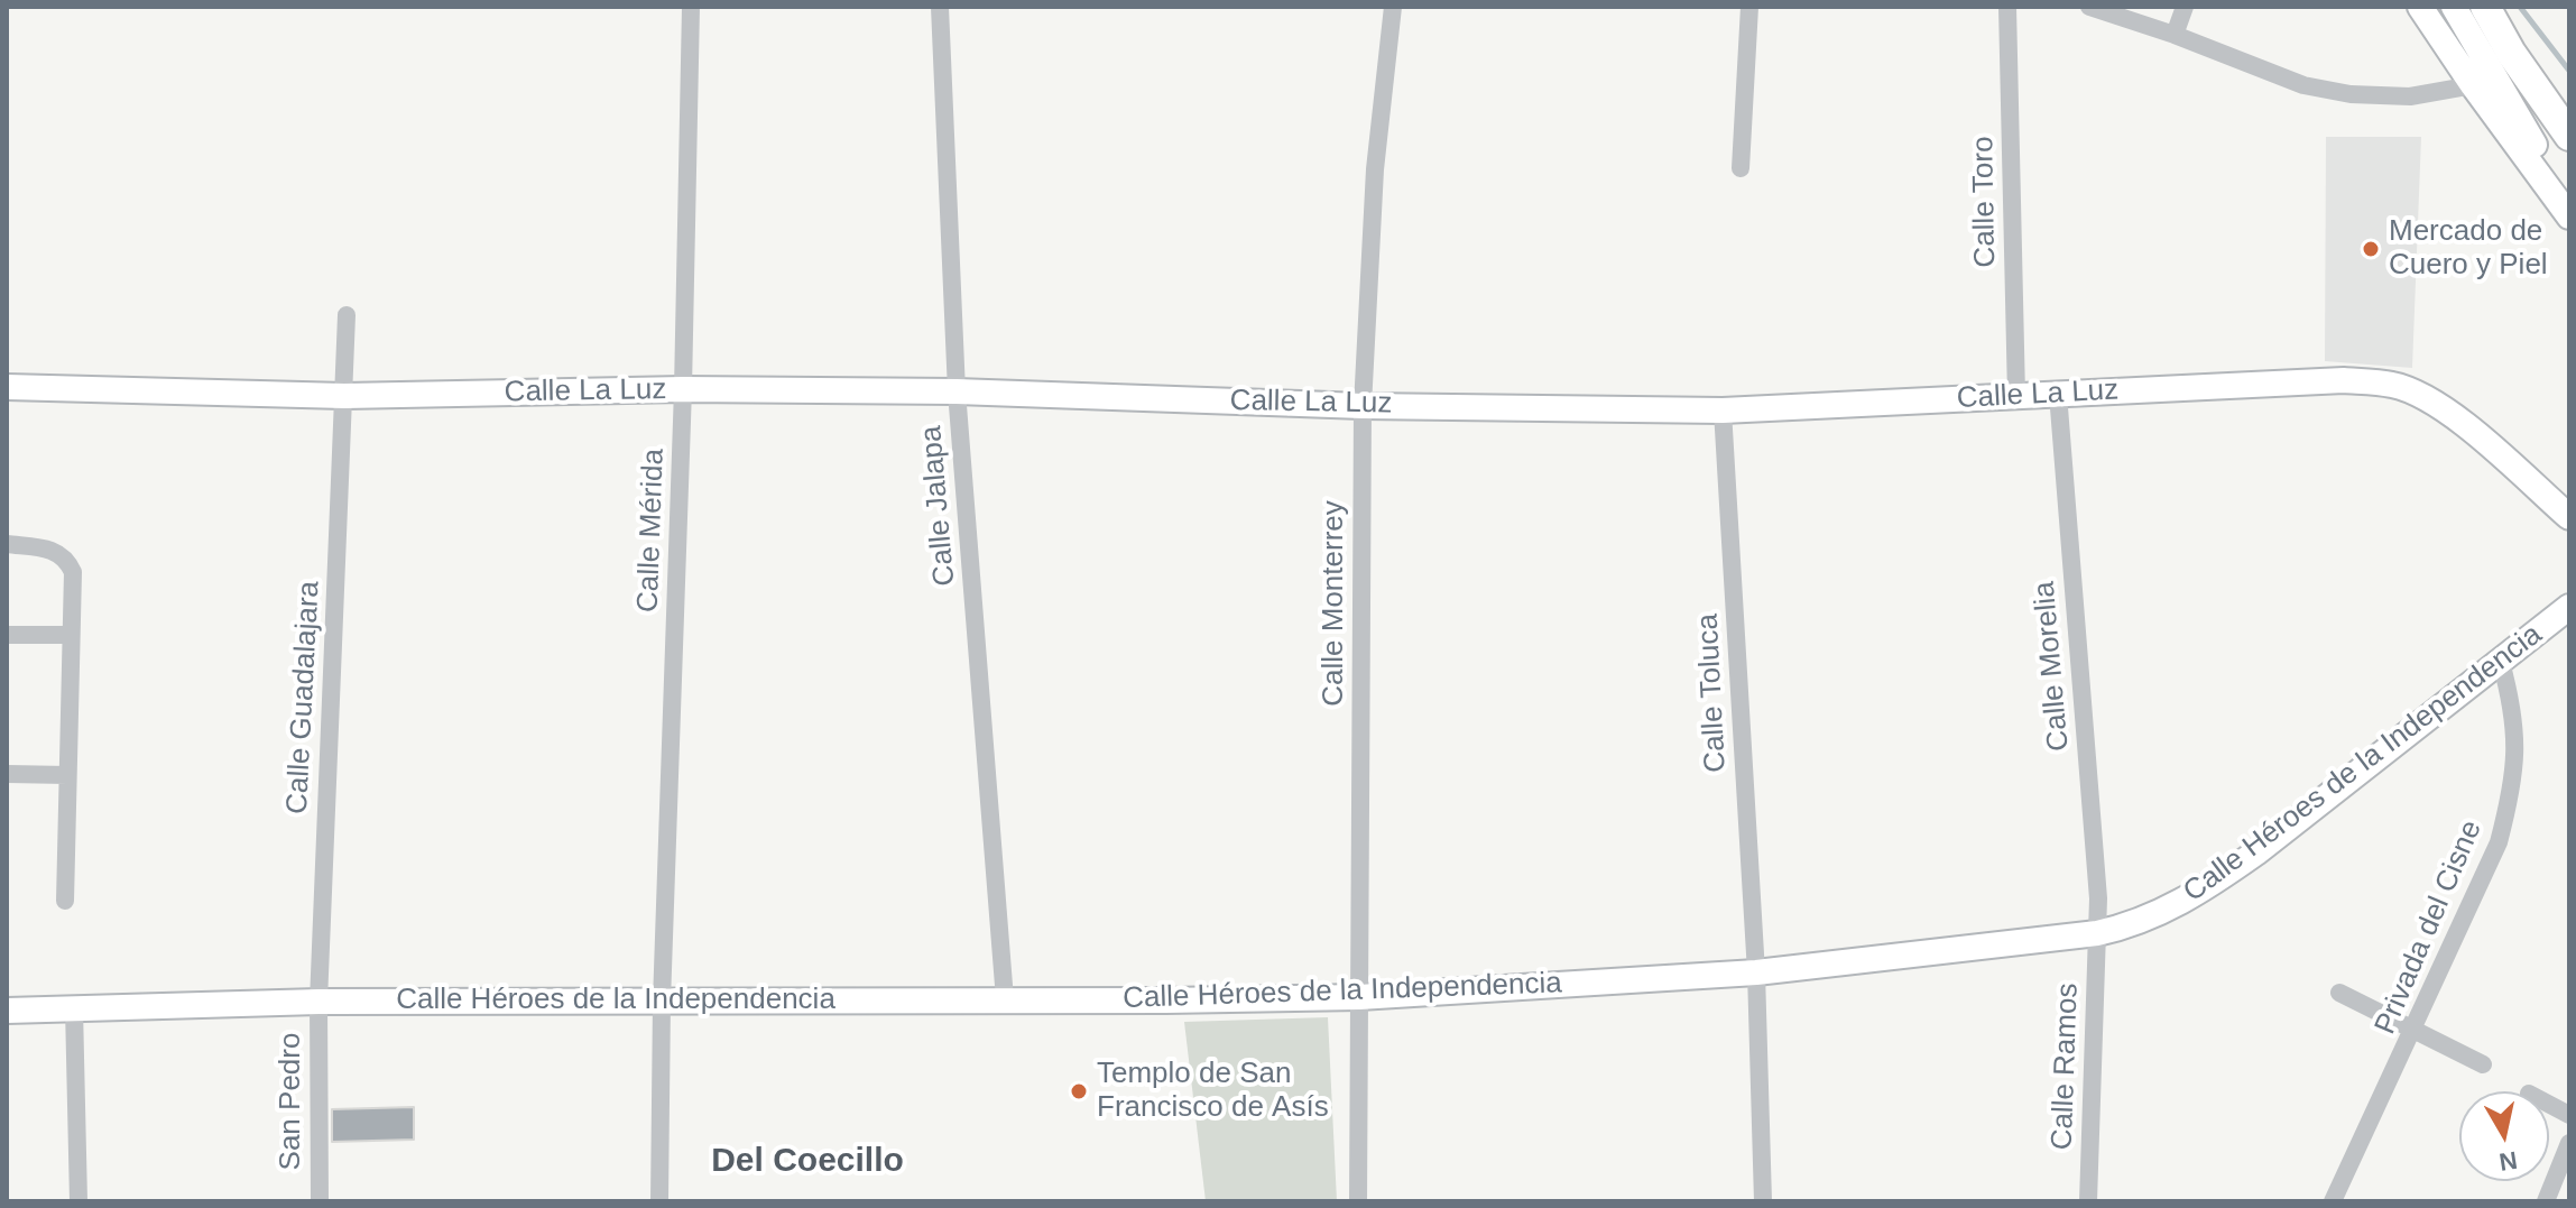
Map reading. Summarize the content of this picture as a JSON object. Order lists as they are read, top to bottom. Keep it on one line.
{"streets":{"street":["Calle Toro","Calle La Luz","Calle Jalapa","Calle Mérida","Calle Monterrey","Calle Morelia","Calle Toluca","Calle Guadalajara","Calle Héroes de la Independencia","Privada del Cisne","Calle Ramos","San Pedro"]},"crossings":[["Calle Toro","Calle La Luz"],["Calle La Luz","Calle Jalapa"],["Calle La Luz","Calle Mérida"],["Calle La Luz","Calle Monterrey"],["Calle La Luz","Calle Morelia"],["Calle La Luz","Calle Toluca"],["Calle La Luz","Calle Guadalajara"],["Calle Jalapa","Calle Héroes de la Independencia"],["Calle Mérida","Calle Héroes de la Independencia"],["Calle Monterrey","Calle Héroes de la Independencia"],["Calle Morelia","Calle Héroes de la Independencia"],["Calle Morelia","Calle Ramos"],["Calle Toluca","Calle Héroes de la Independencia"],["Calle Guadalajara","Calle Héroes de la Independencia"],["Calle Guadalajara","San Pedro"],["Calle Héroes de la Independencia","Privada del Cisne"],["Calle Héroes de la Independencia","Calle Ramos"],["Calle Héroes de la Independencia","San Pedro"]],"districts":["Del Coecillo"],"places":["Mercado de Cuero y Piel","Templo de San Francisco de Asís"],"north":"bottom"}
